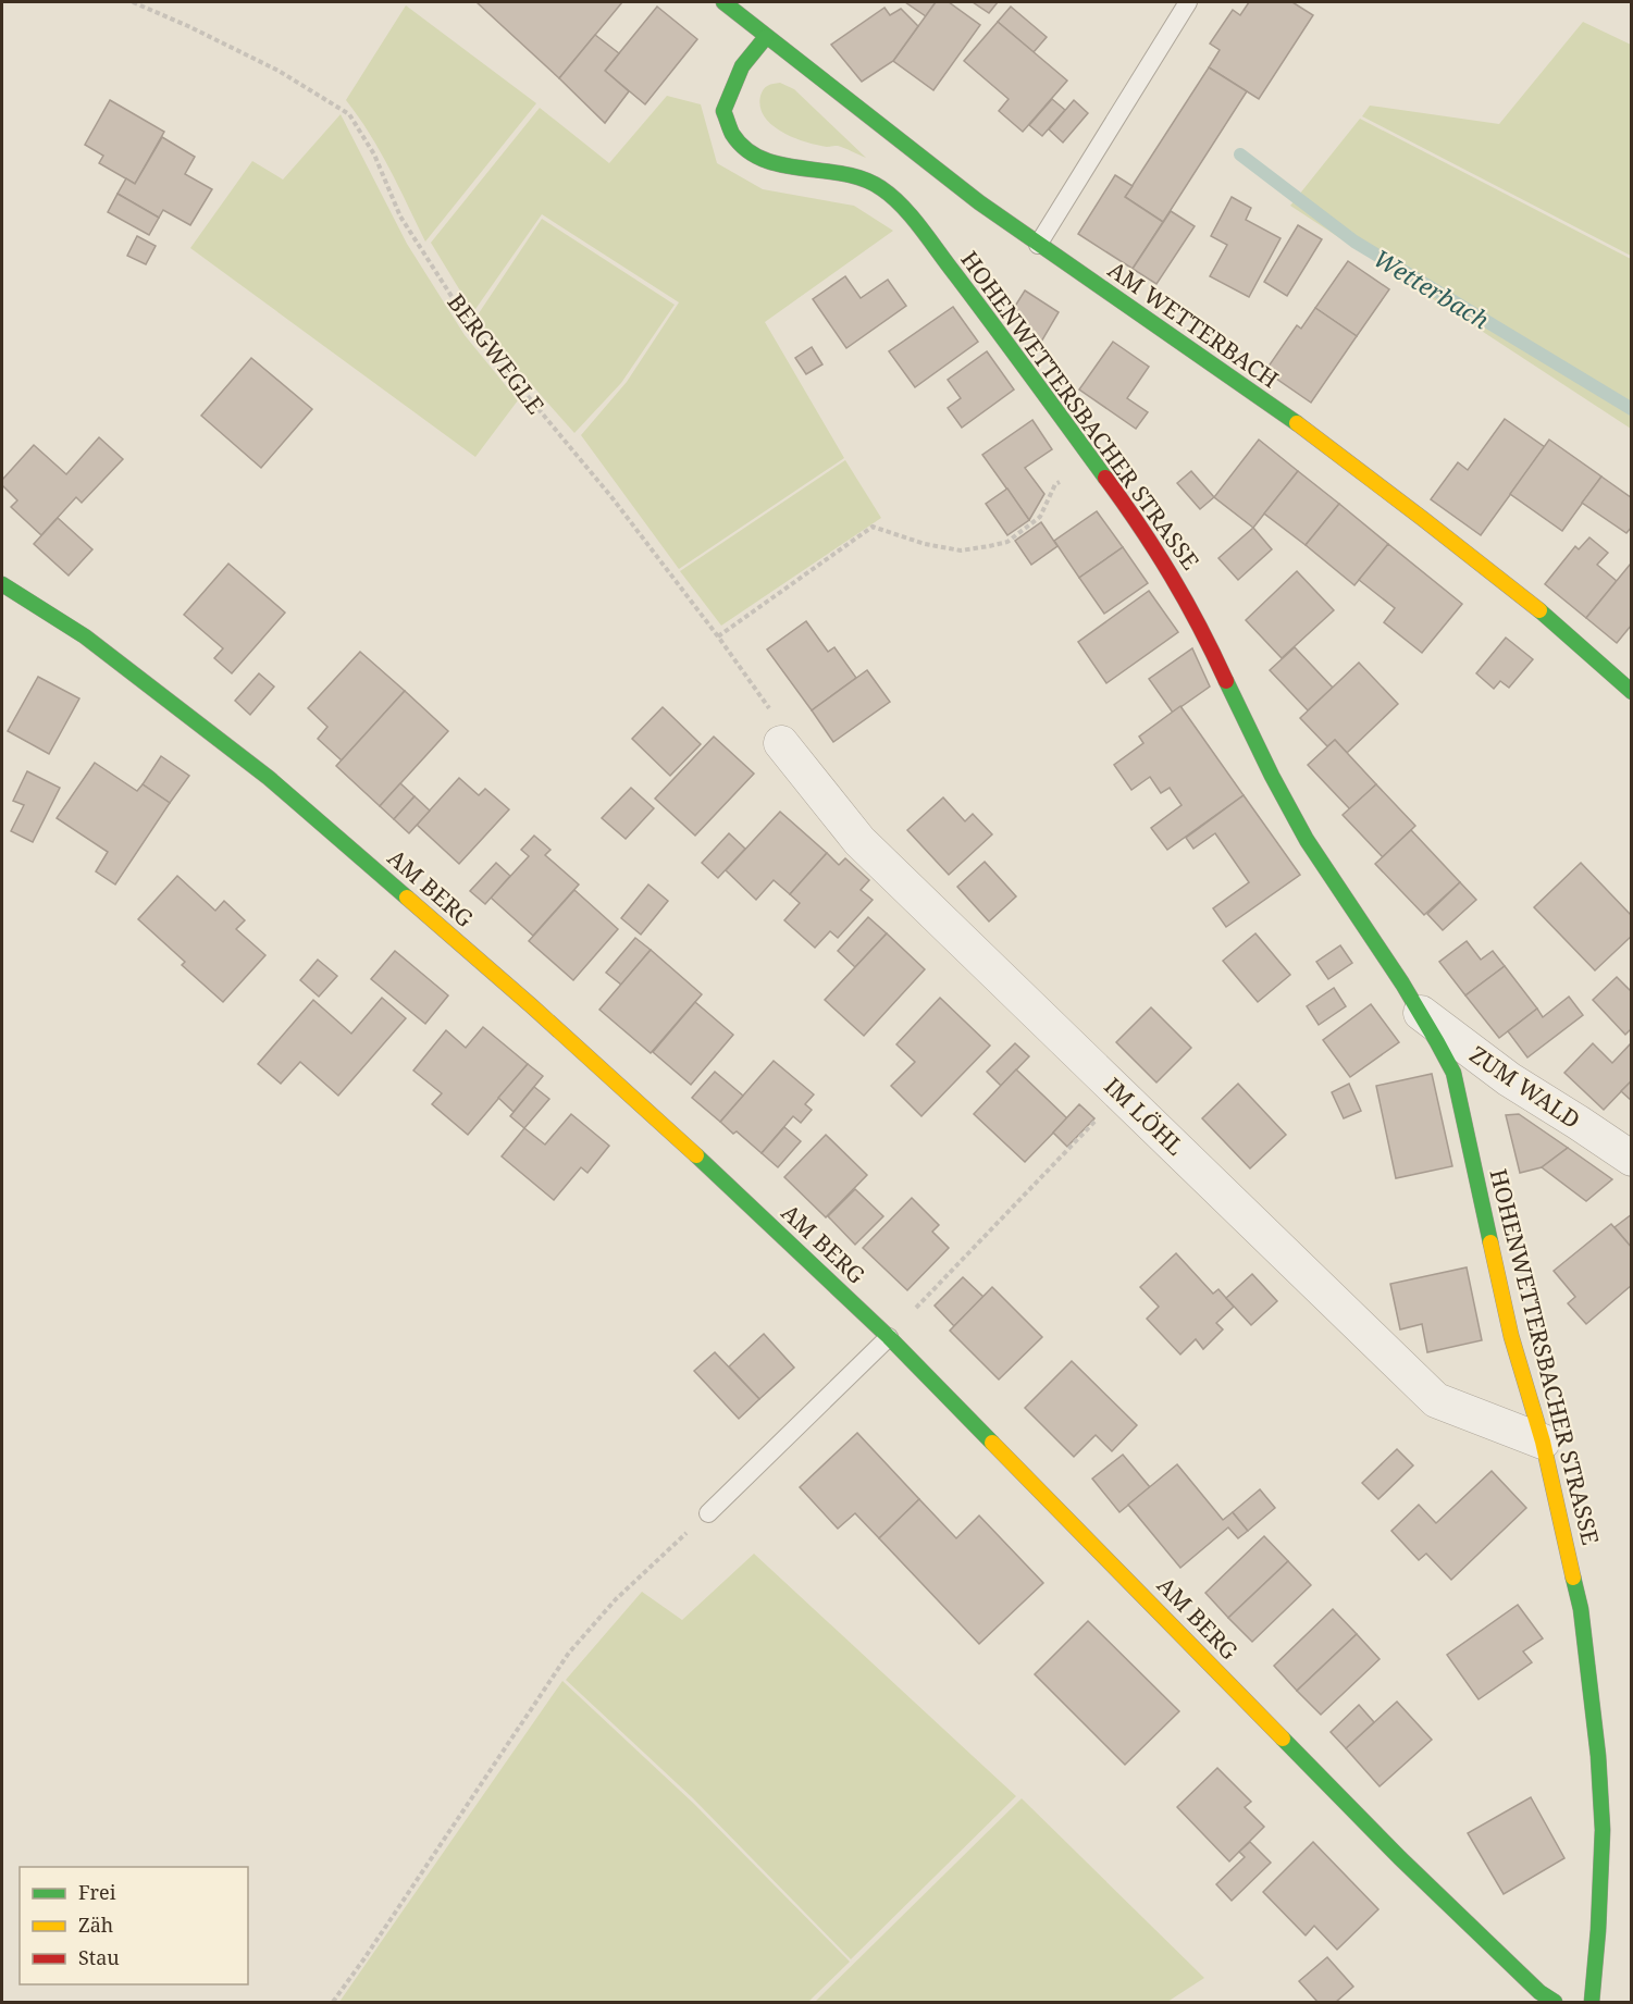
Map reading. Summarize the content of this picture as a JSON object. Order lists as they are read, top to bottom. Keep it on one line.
{"streets":{"street":["AM WETTERBACH","HOHENWETTERSBACHER STRASSE","AM BERG","ZUM WALD","IM LÖHL"],"path":["BERGWEGLE"]},"crossings":[["AM WETTERBACH","HOHENWETTERSBACHER STRASSE"],["BERGWEGLE","IM LÖHL"],["HOHENWETTERSBACHER STRASSE","ZUM WALD"],["HOHENWETTERSBACHER STRASSE","IM LÖHL"]],"water":["Wetterbach"],"legend":["Frei","Zäh","Stau"]}
